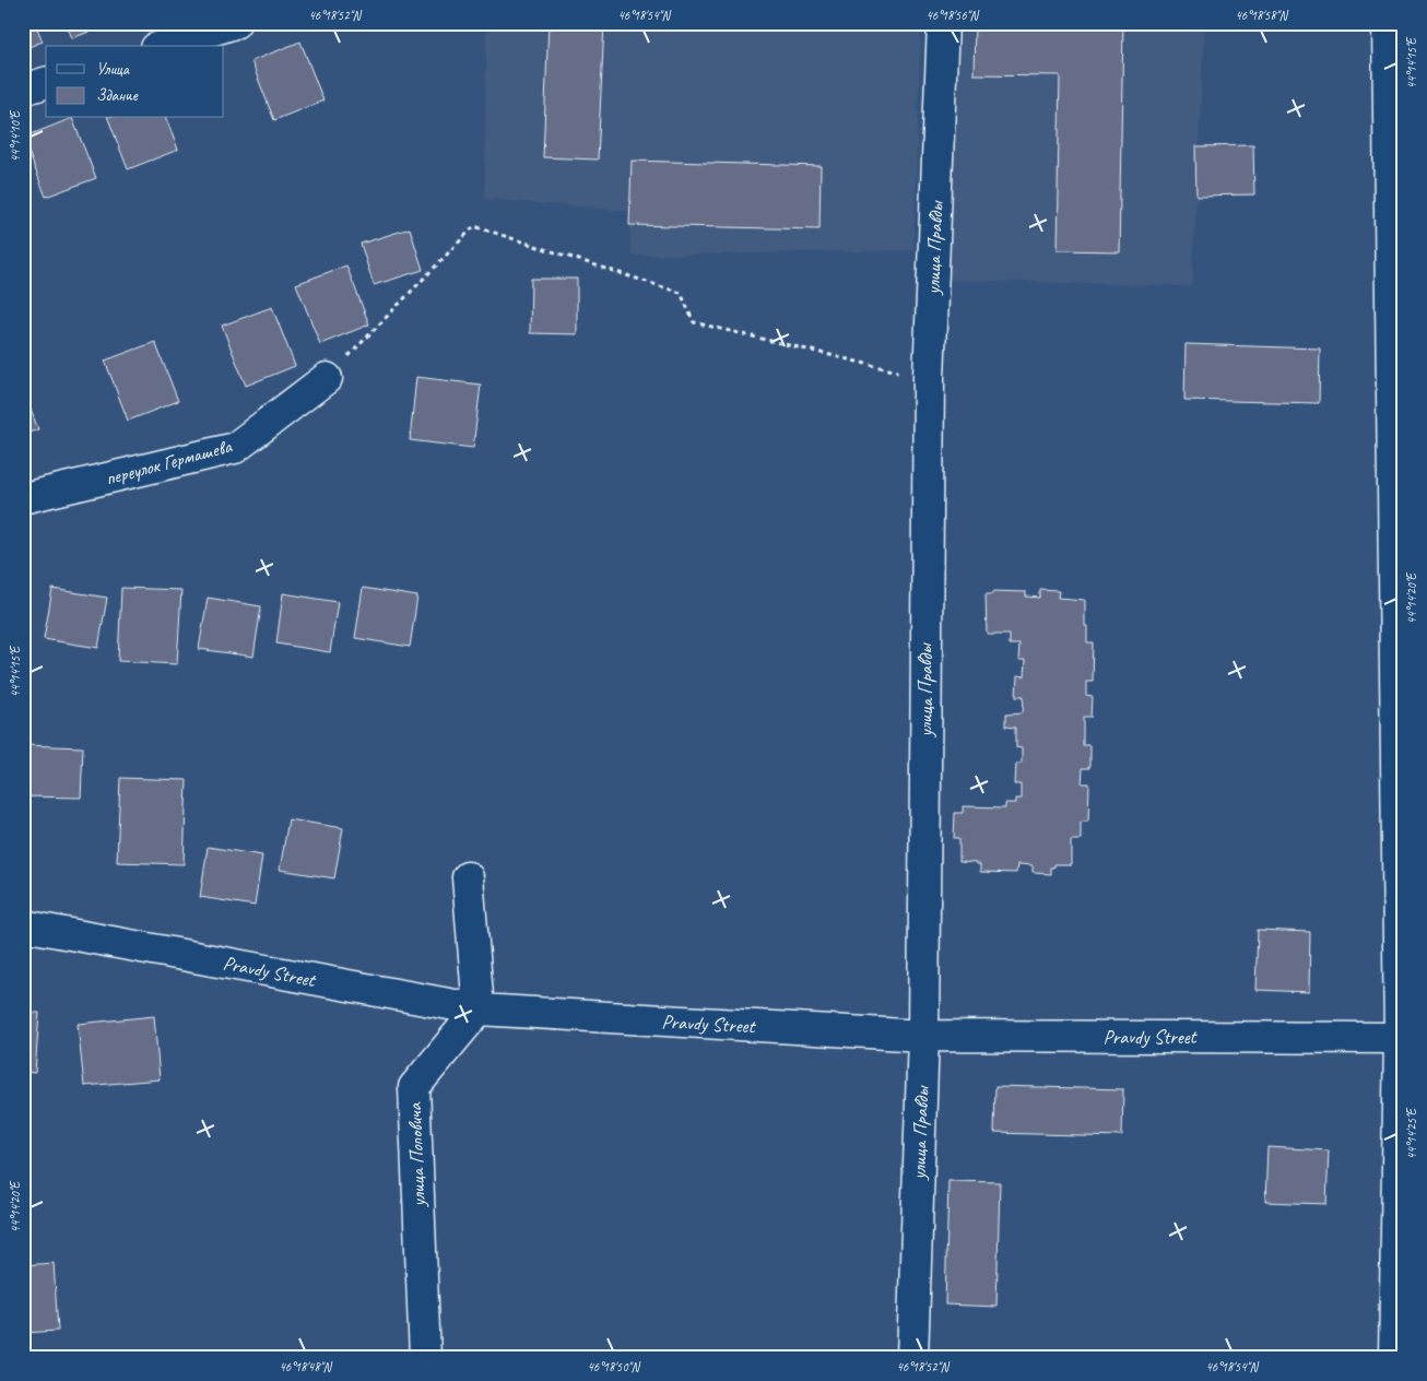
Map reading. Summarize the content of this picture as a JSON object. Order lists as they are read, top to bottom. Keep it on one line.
{"streets":{"street":["улица Правды","переулок Гермашева","Pravdy Street","улица Поповича"]},"crossings":[["улица Правды","Pravdy Street"],["Pravdy Street","улица Поповича"]],"legend":["Улица","Здание"],"coordinates":["46°18'52\"N","46°18'54\"N","46°18'56\"N","46°18'58\"N","44°14'15\"E","44°14'10\"E","44°14'20\"E","44°14'25\"E","46°18'48\"N","46°18'50\"N"]}
